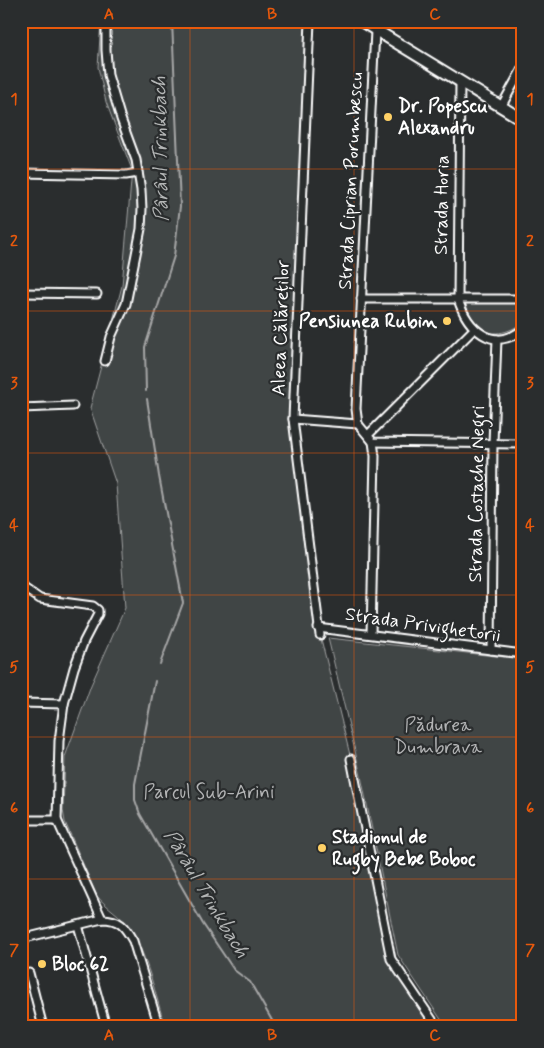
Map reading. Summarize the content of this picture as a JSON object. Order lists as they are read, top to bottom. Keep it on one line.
{"streets":{"street":["Strada Ciprian Porumbescu","Strada Horia","Aleea Călăreților","Strada Costache Negri","Strada Privighetorii"]},"crossings":[["Aleea Călăreților","Strada Privighetorii"],["Strada Costache Negri","Strada Privighetorii"]],"water":["Pârâul Trinkbach"],"parks":["Pădurea Dumbrava","Parcul Sub-Arini"],"places":["Dr. Popescu Alexandru","Pensiunea Rubin","Stadionul de Rugby Bebe Boboc","Bloc 62"],"grid":{"columns":["A","B","C"],"rows":["1","2","3","4","5","6","7"]}}
